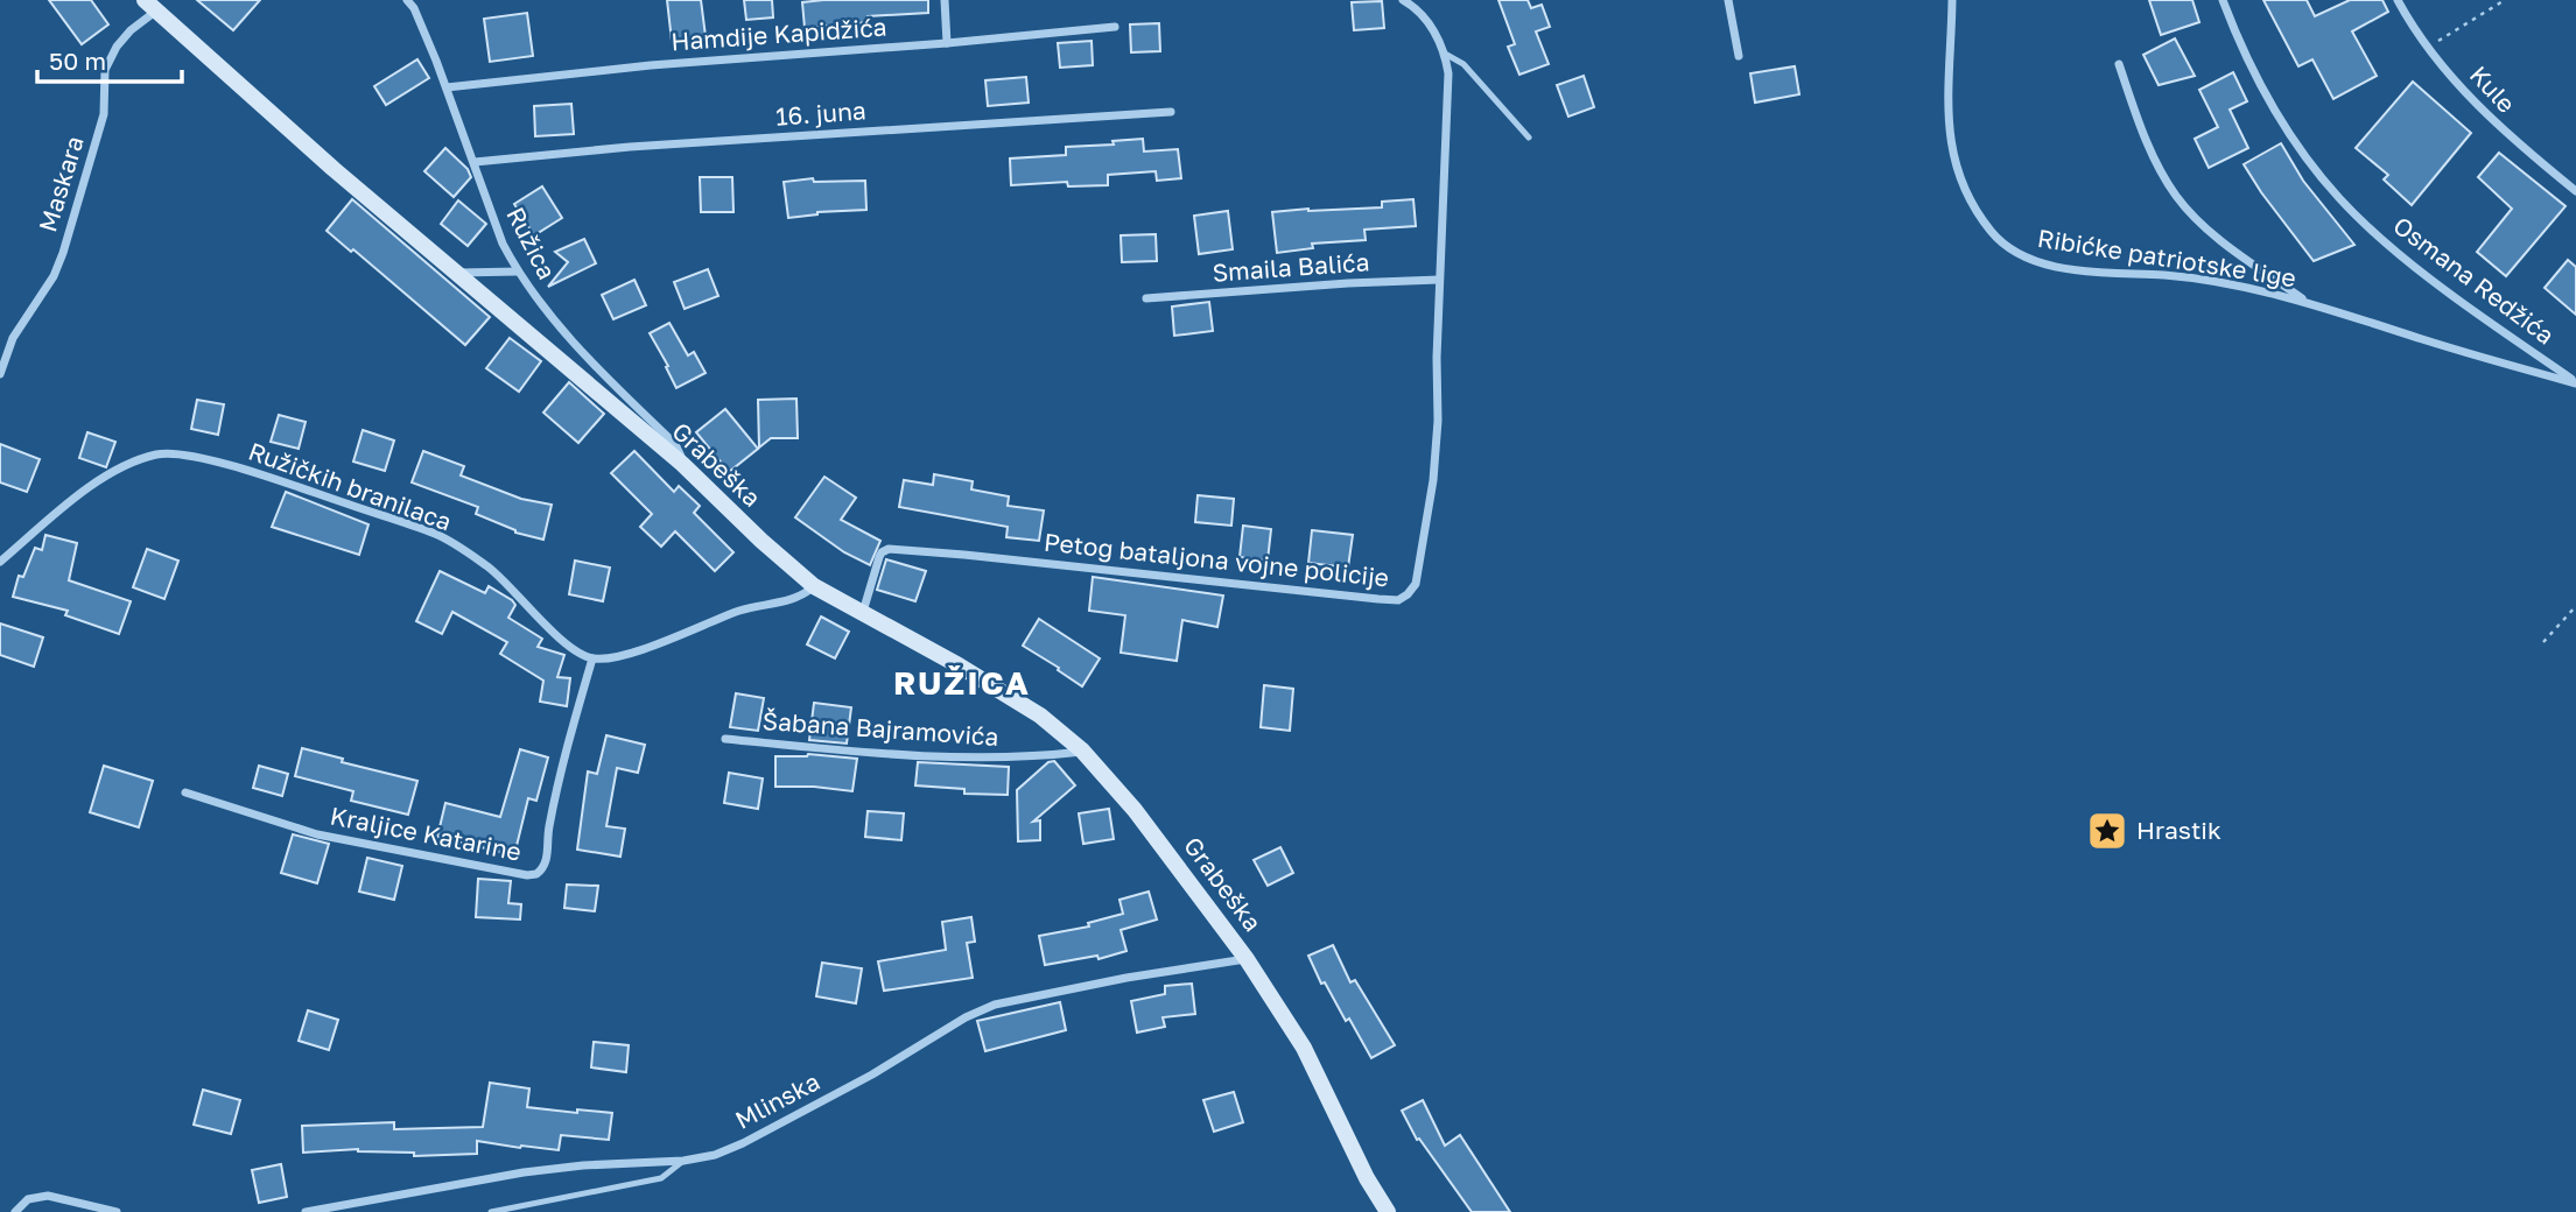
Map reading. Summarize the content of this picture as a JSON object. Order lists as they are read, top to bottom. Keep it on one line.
{"streets":{"street":["Hamdije Kapidžića","Kule","16. juna","Maskara","Ružica","Ribićke patriotske lige","Smaila Balića","Osmana Redžića","Grabeška","Ružičkih branilaca","Petog bataljona vojne policije","Šabana Bajramovića","Kraljice Katarine","Mlinska"]},"crossings":[["Hamdije Kapidžića","Ružica"],["16. juna","Ružica"],["Maskara","Grabeška"],["Ružica","Grabeška"],["Ribićke patriotske lige","Osmana Redžića"],["Smaila Balića","Petog bataljona vojne policije"],["Grabeška","Petog bataljona vojne policije"],["Grabeška","Šabana Bajramovića"],["Grabeška","Mlinska"],["Ružičkih branilaca","Kraljice Katarine"]],"districts":["RUŽICA"],"places":{"place":["Hrastik"]},"scale_bar":"50 m"}
